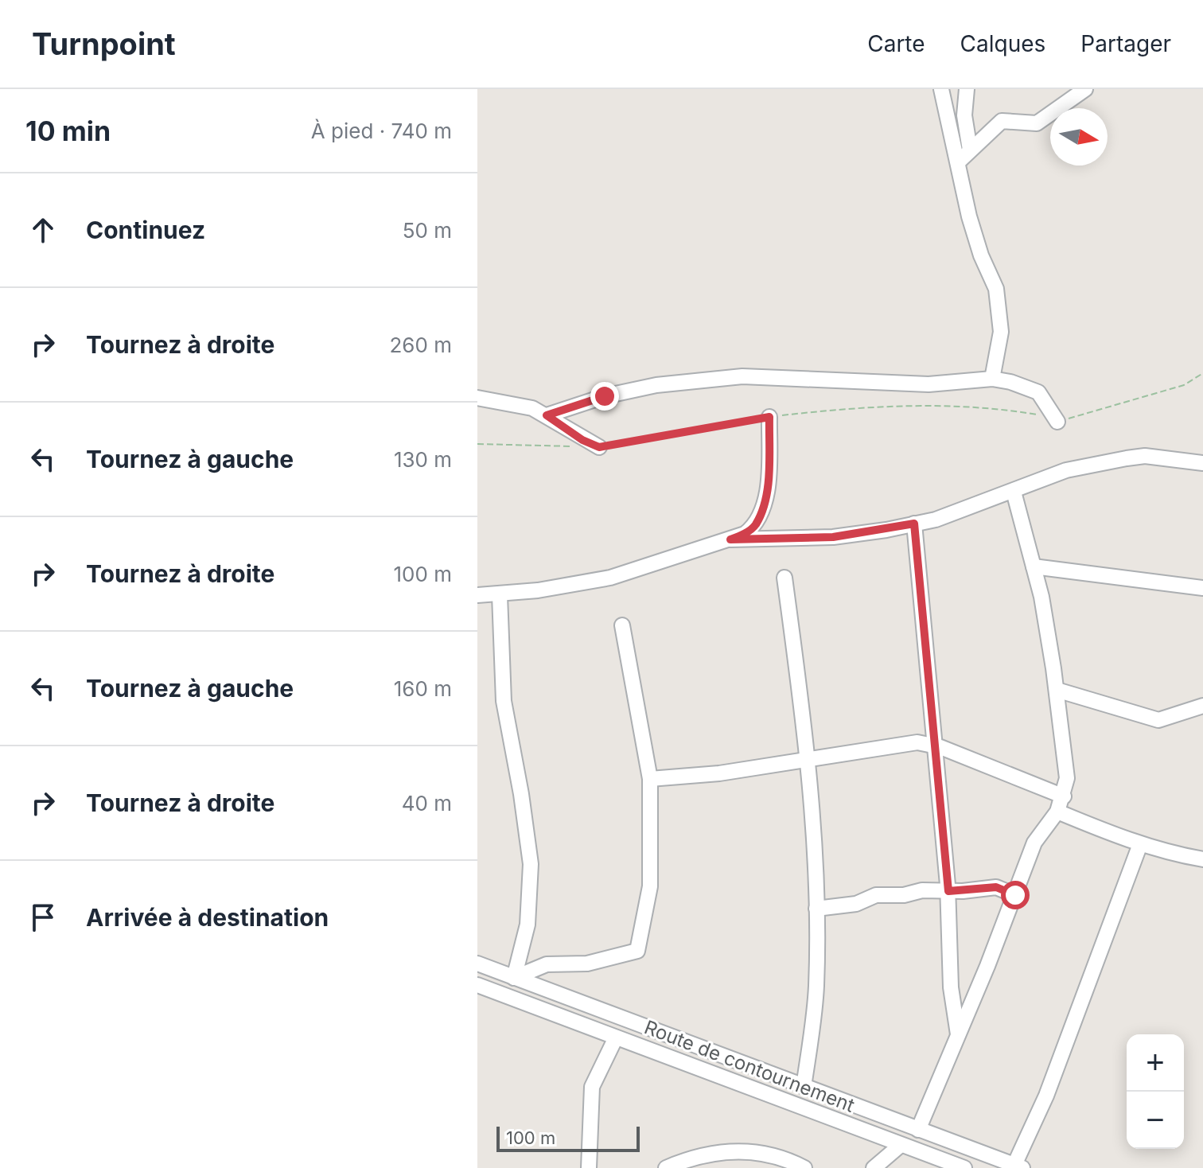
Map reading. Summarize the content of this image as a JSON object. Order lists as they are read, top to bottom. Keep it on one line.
{"streets":{"street":["Route de contournement"]},"scale_bar":"100 m","north":"right","page":{"header":"Turnpoint","nav":["Carte","Calques","Partager"],"heading":["10 min","À pied · 740 m"],"list":[["Continuez","50 m"],["Tournez à droite","260 m"],["Tournez à gauche","130 m"],["Tournez à droite","100 m"],["Tournez à gauche","160 m"],["Tournez à droite","40 m"],"Arrivée à destination"],"map_buttons":["+","−"],"scale":"100 m"}}
